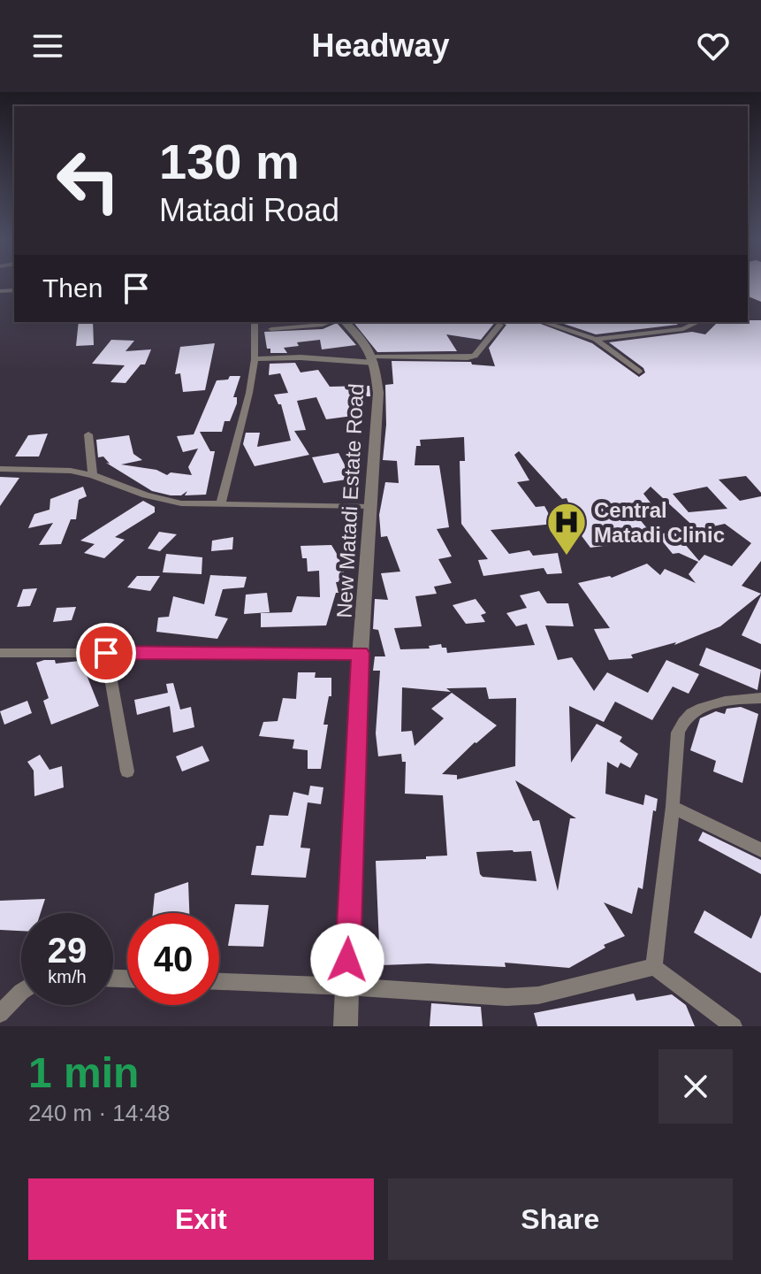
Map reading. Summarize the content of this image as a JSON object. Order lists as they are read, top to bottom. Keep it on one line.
{"streets":{"street":["New Matadi Estate Road"]},"places":{"hospital":["Central Matadi Clinic"]},"page":{"header":"Headway","turn":["130 m","Matadi Road"],"then":"Then","speed":"29 km/h","limit":"40","heading":["1 min","240 m · 14:48"],"buttons":["Exit","Share"]}}
